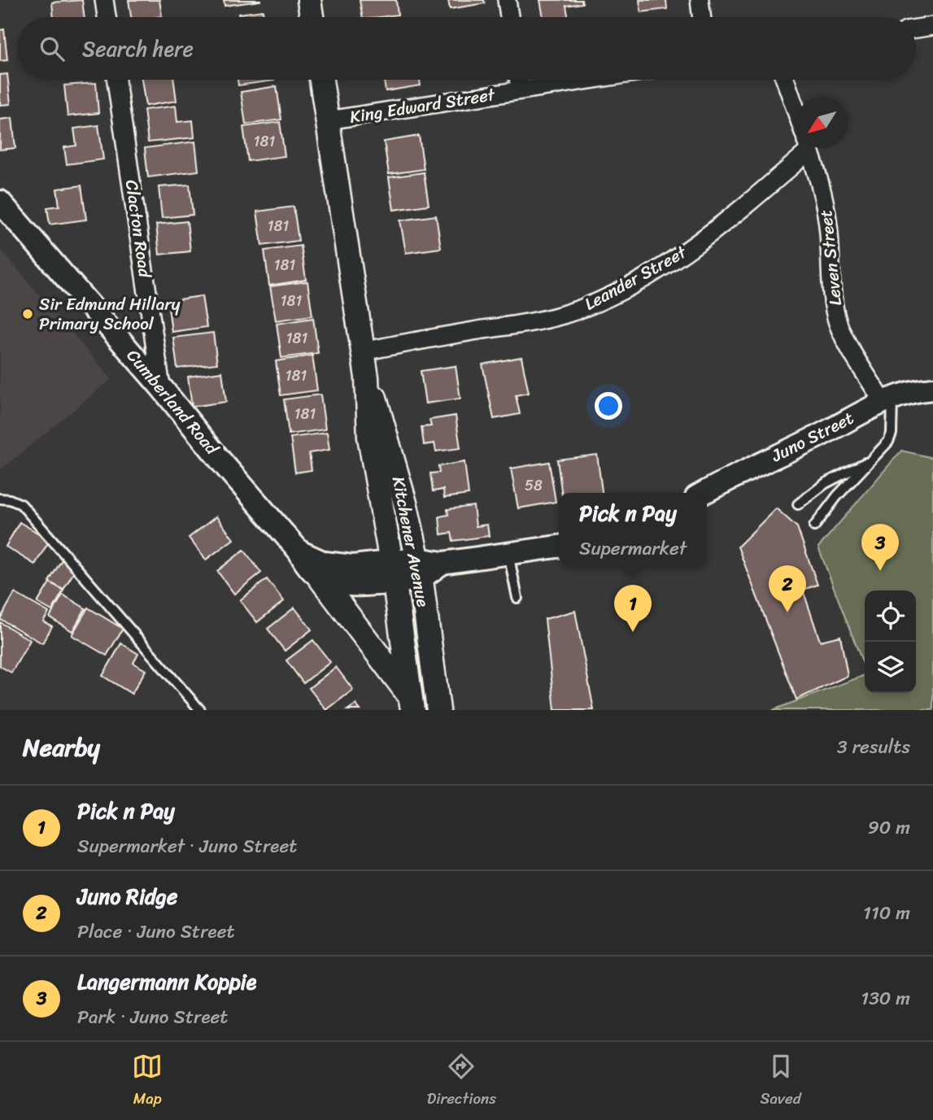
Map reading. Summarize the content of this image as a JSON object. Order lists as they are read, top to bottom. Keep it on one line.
{"streets":{"main road":["Kitchener Avenue"],"street":["King Edward Street","Clacton Road","Leven Street","Leander Street","Cumberland Road","Juno Street"]},"crossings":[["King Edward Street","Kitchener Avenue"],["Clacton Road","Cumberland Road"],["Leven Street","Juno Street"],["Leander Street","Kitchener Avenue"],["Cumberland Road","Kitchener Avenue"]],"places":["Sir Edmund Hillary Primary School"],"house_numbers":["181","181","181","181","181","181","181","58"],"north":"bottom left","page":{"search":"Search here","popup":["Pick n Pay","Supermarket"],"pins":["3","2","1"],"heading":["Nearby","3 results"],"list":[{"mark":"1","name":"Pick n Pay","note":"Supermarket · Juno Street","value":"90 m"},{"mark":"2","name":"Juno Ridge","note":"Place · Juno Street","value":"110 m"},{"mark":"3","name":"Langermann Koppie","note":"Park · Juno Street","value":"130 m"}],"nav":["Map","Directions","Saved"]}}
